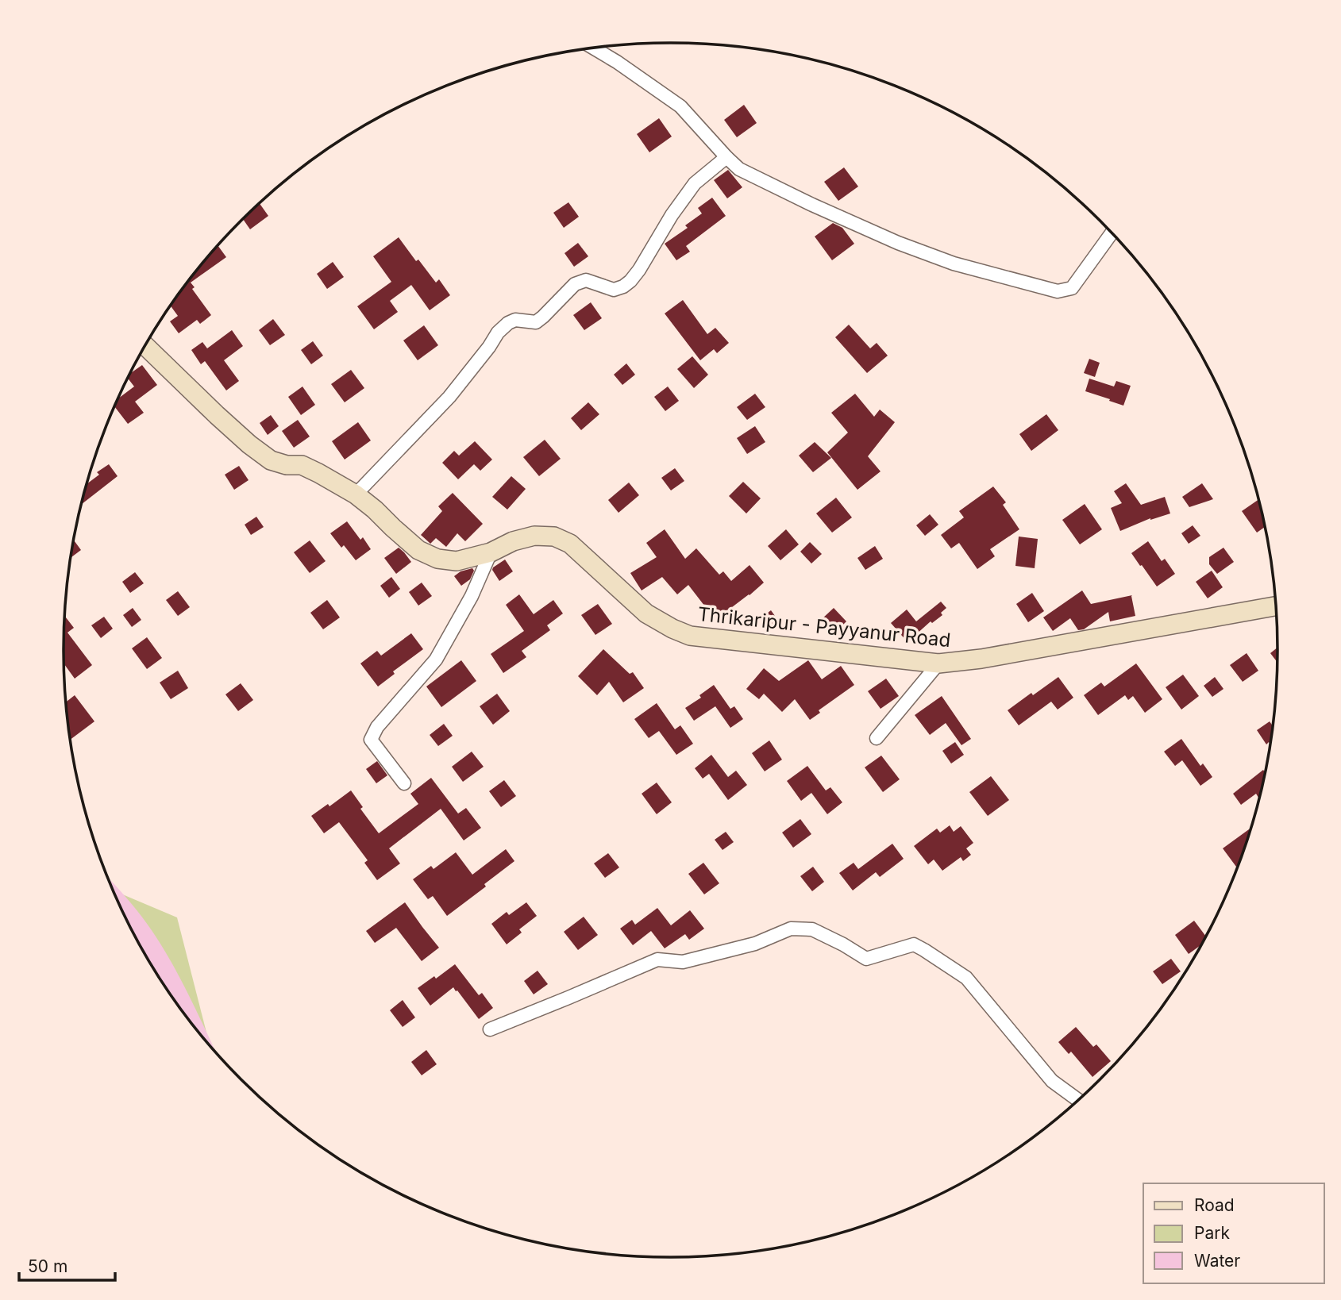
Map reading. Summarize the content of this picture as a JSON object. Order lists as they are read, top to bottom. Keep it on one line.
{"streets":{"main road":["Thrikaripur - Payyanur Road"]},"legend":["Road","Park","Water"],"scale_bar":"50 m"}
